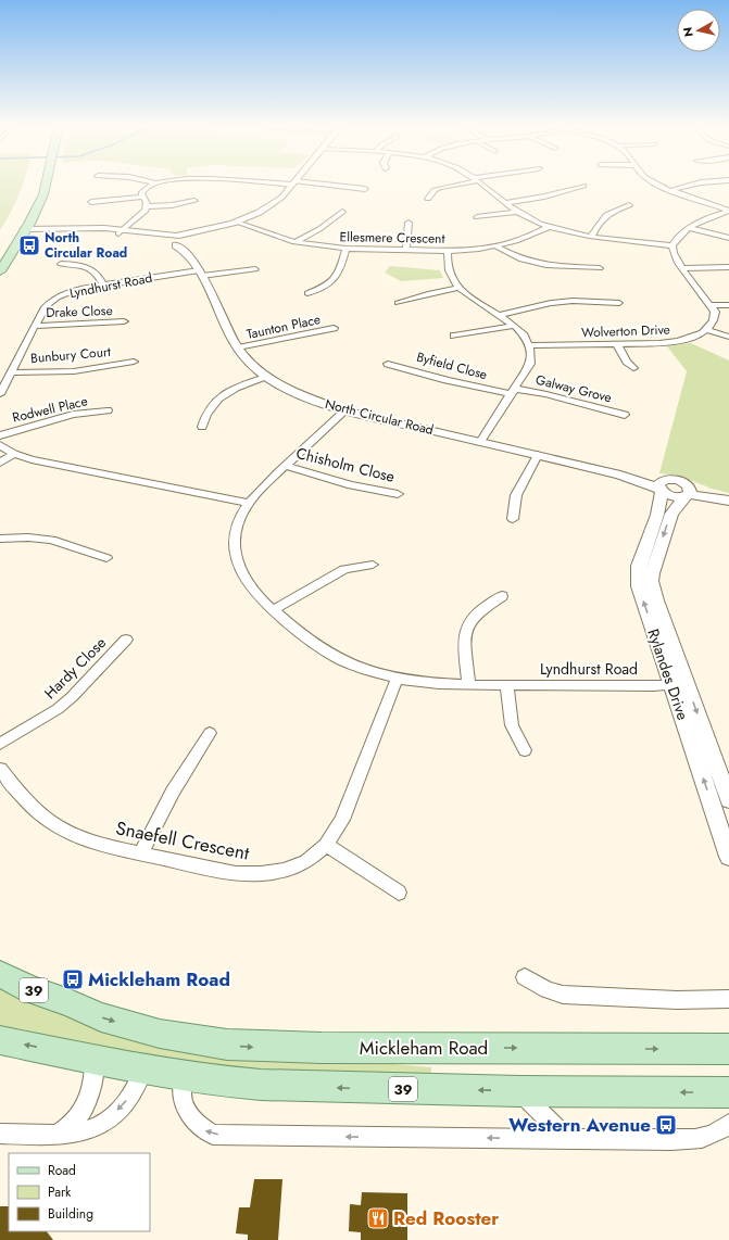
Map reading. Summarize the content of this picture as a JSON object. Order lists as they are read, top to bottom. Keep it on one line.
{"streets":{"main road":["39","Mickleham Road"],"street":["Ellesmere Crescent","Lyndhurst Road","Drake Close","Taunton Place","Wolverton Drive","Bunbury Court","Byfield Close","Galway Grove","Rodwell Place","North Circular Road","Chisholm Close","Hardy Close","Rylandes Drive","Snaefell Crescent"]},"crossings":[["Lyndhurst Road","Drake Close"],["Lyndhurst Road","Bunbury Court"],["Lyndhurst Road","North Circular Road"],["Lyndhurst Road","Chisholm Close"],["Lyndhurst Road","Rylandes Drive"],["Lyndhurst Road","Snaefell Crescent"],["Taunton Place","North Circular Road"],["Byfield Close","Galway Grove"],["North Circular Road","Rylandes Drive"]],"places":{"bus stop":["North Circular Road","Mickleham Road","Western Avenue"],"restaurant":["Red Rooster"]},"legend":["Road","Park","Building"],"north":"left"}
